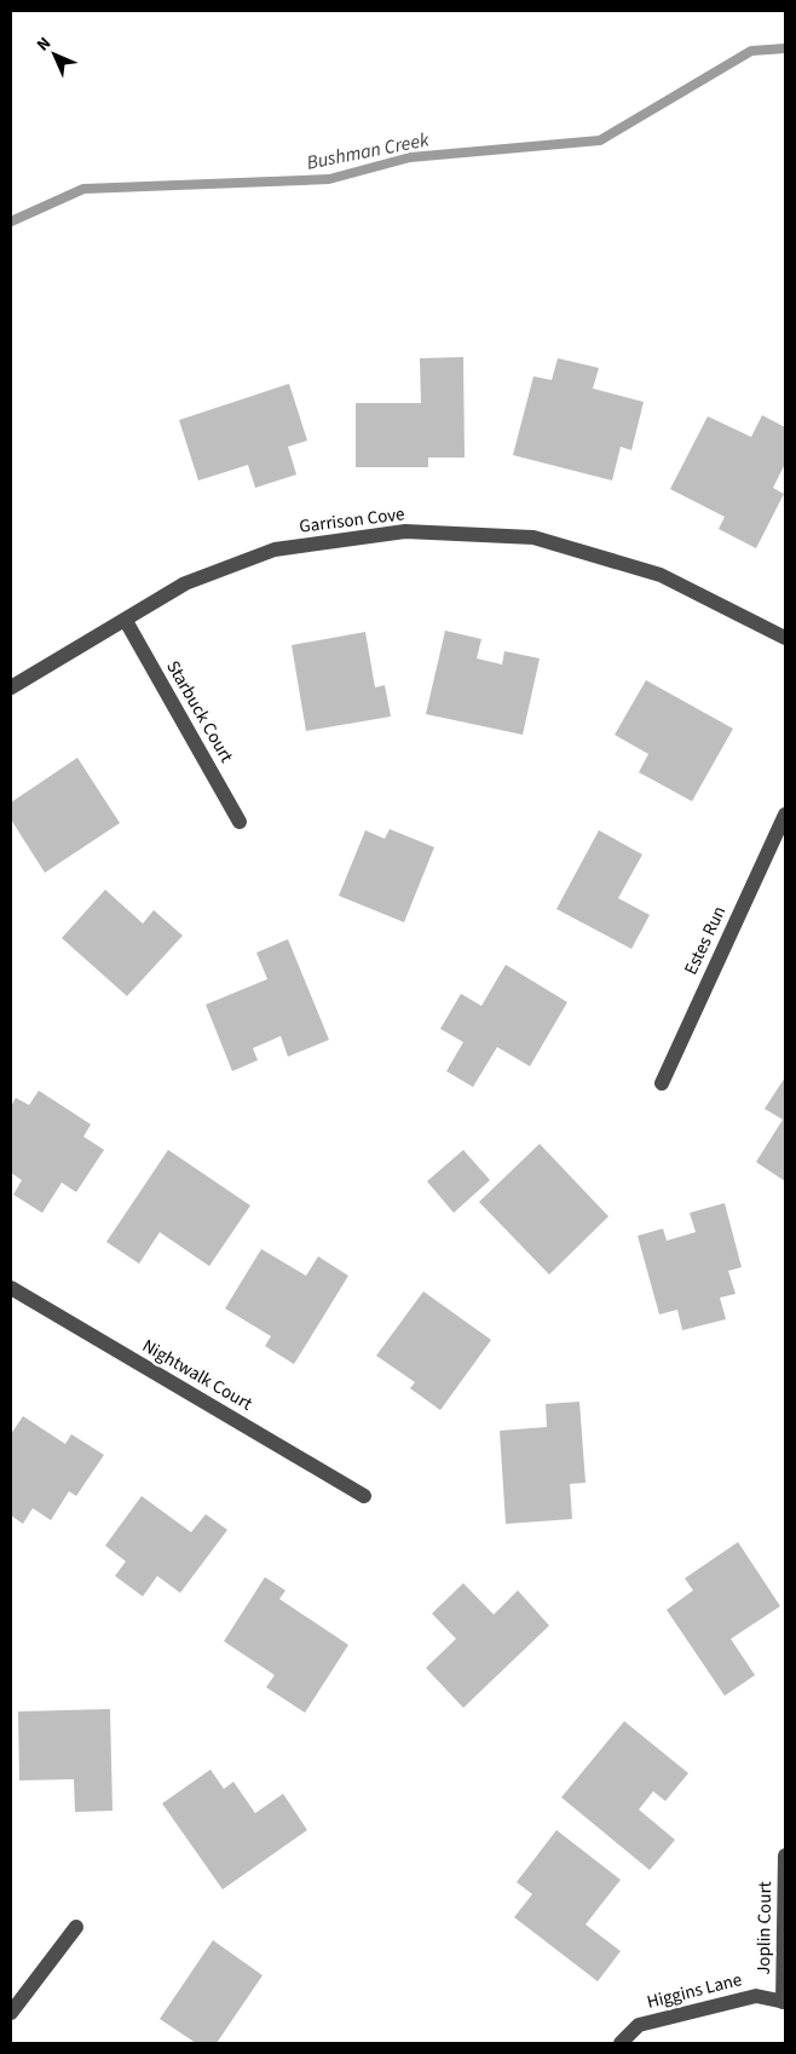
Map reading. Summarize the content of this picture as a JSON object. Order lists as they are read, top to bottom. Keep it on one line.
{"streets":{"street":["Garrison Cove","Starbuck Court","Estes Run","Nightwalk Court","Joplin Court","Higgins Lane"]},"crossings":[["Garrison Cove","Starbuck Court"],["Joplin Court","Higgins Lane"]],"water":["Bushman Creek"],"north":"top left"}
